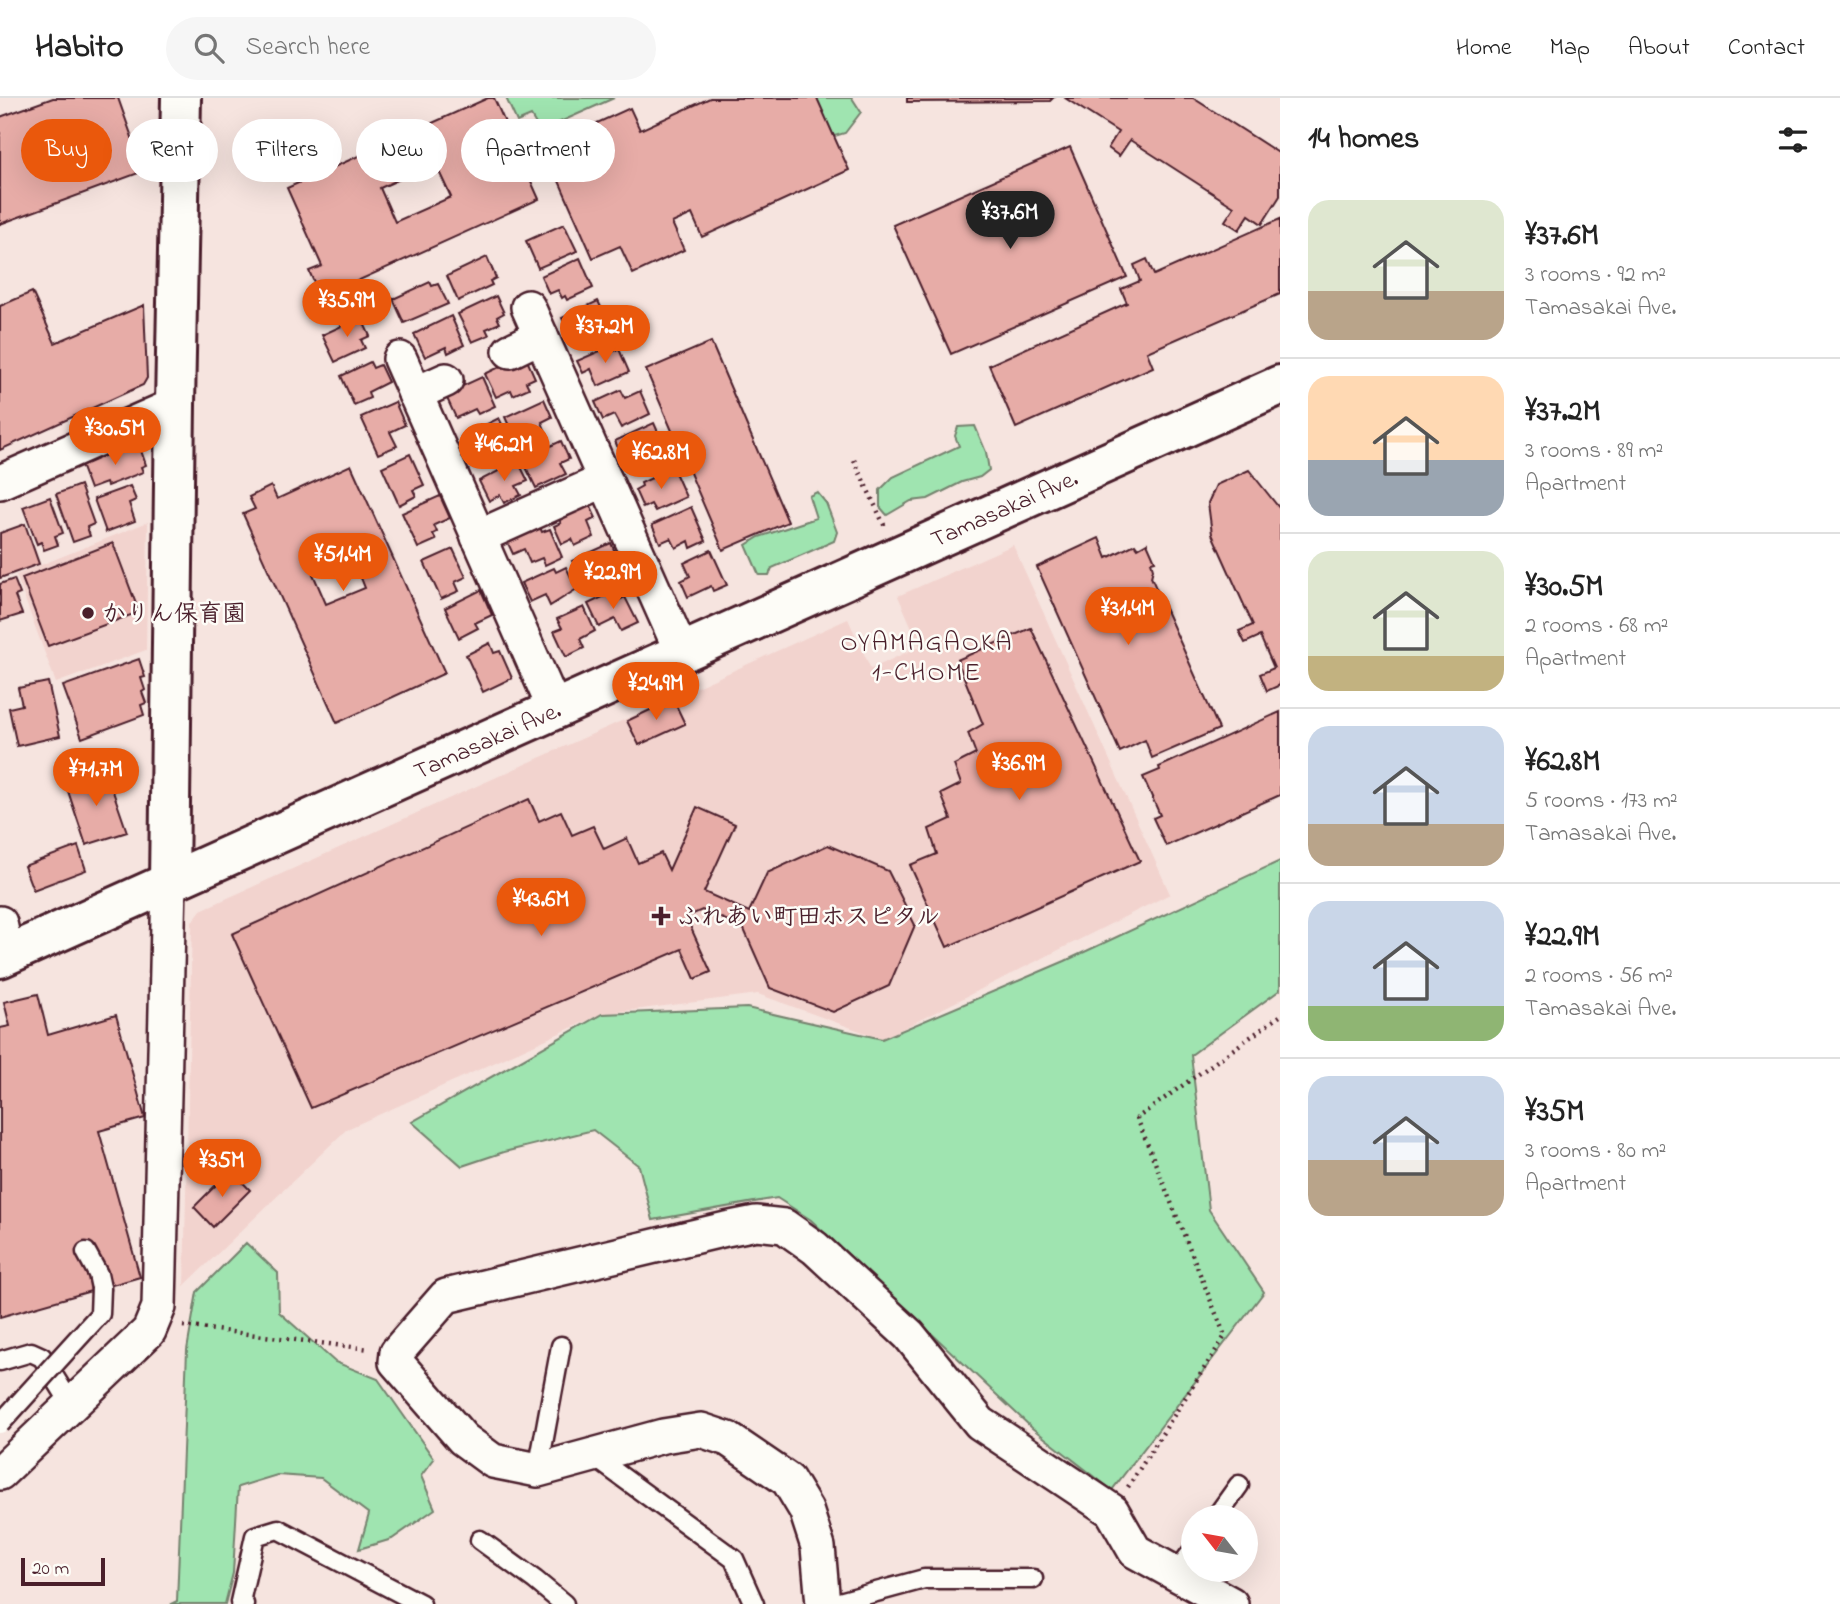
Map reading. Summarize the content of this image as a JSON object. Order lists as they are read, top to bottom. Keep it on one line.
{"streets":{"street":["Tamasakai Ave."]},"districts":["OYAMAGAOKA 1-CHOME"],"places":{"other":["かりん保育園"],"health":["ふれあい町田ホスピタル"]},"scale_bar":"20 m","north":"top left","page":{"header":"Habito","search":"Search here","nav":["Home","Map","About","Contact"],"heading":"14 homes","chip":["Buy","Rent","Filters","New","Apartment"],"list":[{"name":"¥37.6M","note":"3 rooms · 92 m² · Tamasakai Ave."},{"name":"¥37.2M","note":"3 rooms · 89 m² · Apartment"},{"name":"¥30.5M","note":"2 rooms · 68 m² · Apartment"},{"name":"¥62.8M","note":"5 rooms · 173 m² · Tamasakai Ave."},{"name":"¥22.9M","note":"2 rooms · 56 m² · Tamasakai Ave."},{"name":"¥35M","note":"3 rooms · 80 m² · Apartment"}],"price":["¥37.6M","¥35.9M","¥37.2M","¥30.5M","¥46.2M","¥62.8M","¥51.4M","¥22.9M","¥31.4M","¥24.9M","¥36.9M","¥71.7M","¥43.6M","¥35M"],"scale":"20 m"}}
